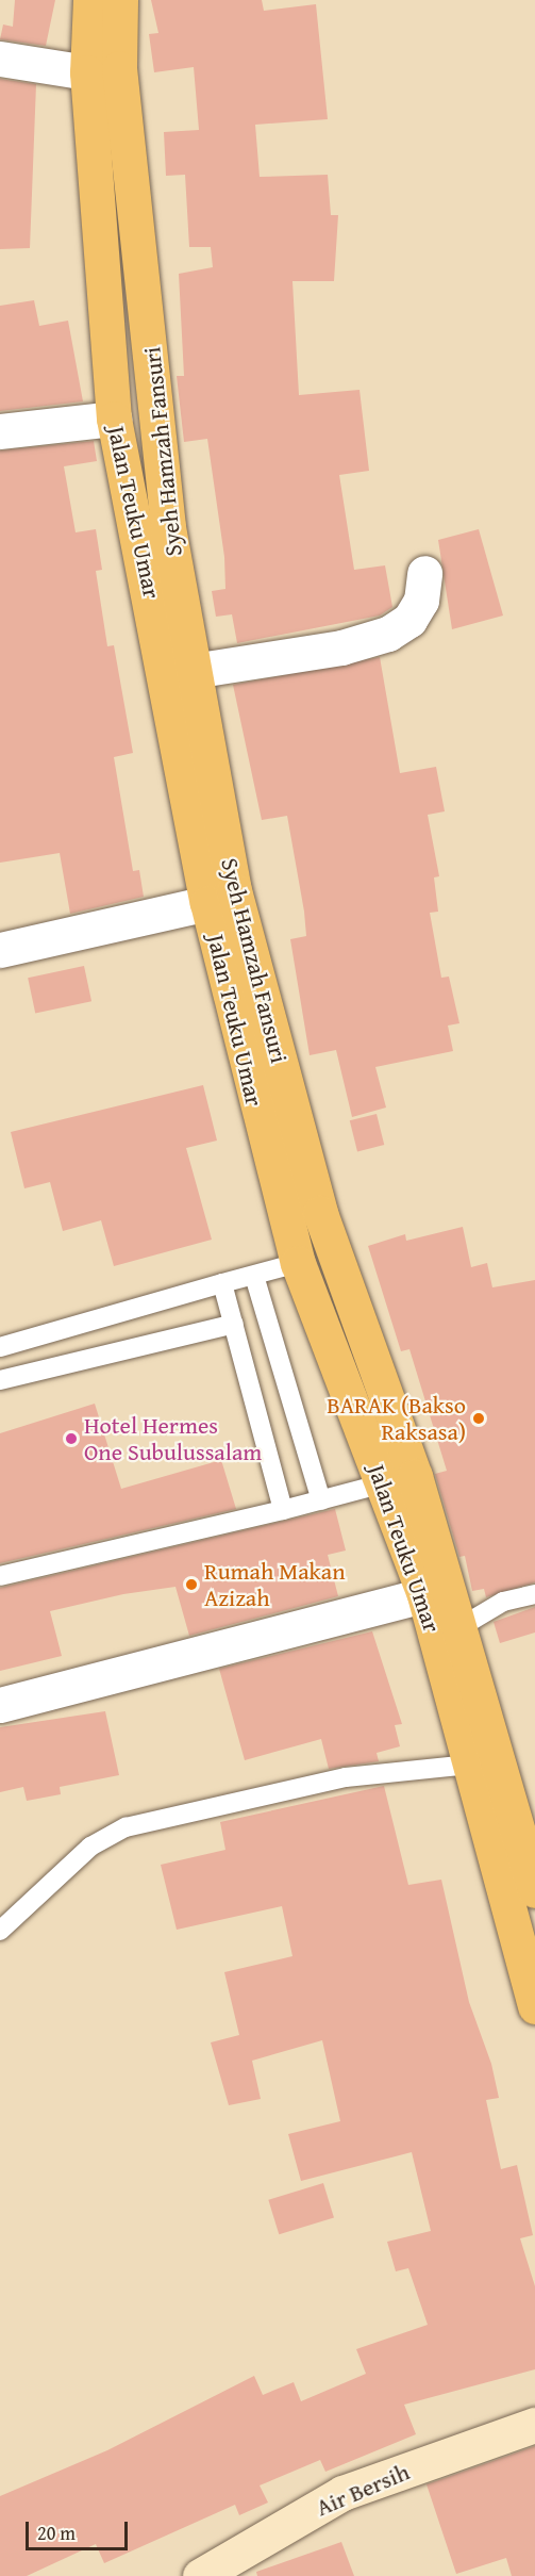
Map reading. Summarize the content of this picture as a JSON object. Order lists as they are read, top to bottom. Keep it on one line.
{"streets":{"highway":["Syeh Hamzah Fansuri","Jalan Teuku Umar"],"street":["Air Bersih"]},"crossings":[["Syeh Hamzah Fansuri","Jalan Teuku Umar"]],"places":["BARAK (Bakso Raksasa)","Hotel Hermes One Subulussalam","Rumah Makan Azizah"],"scale_bar":"20 m"}
